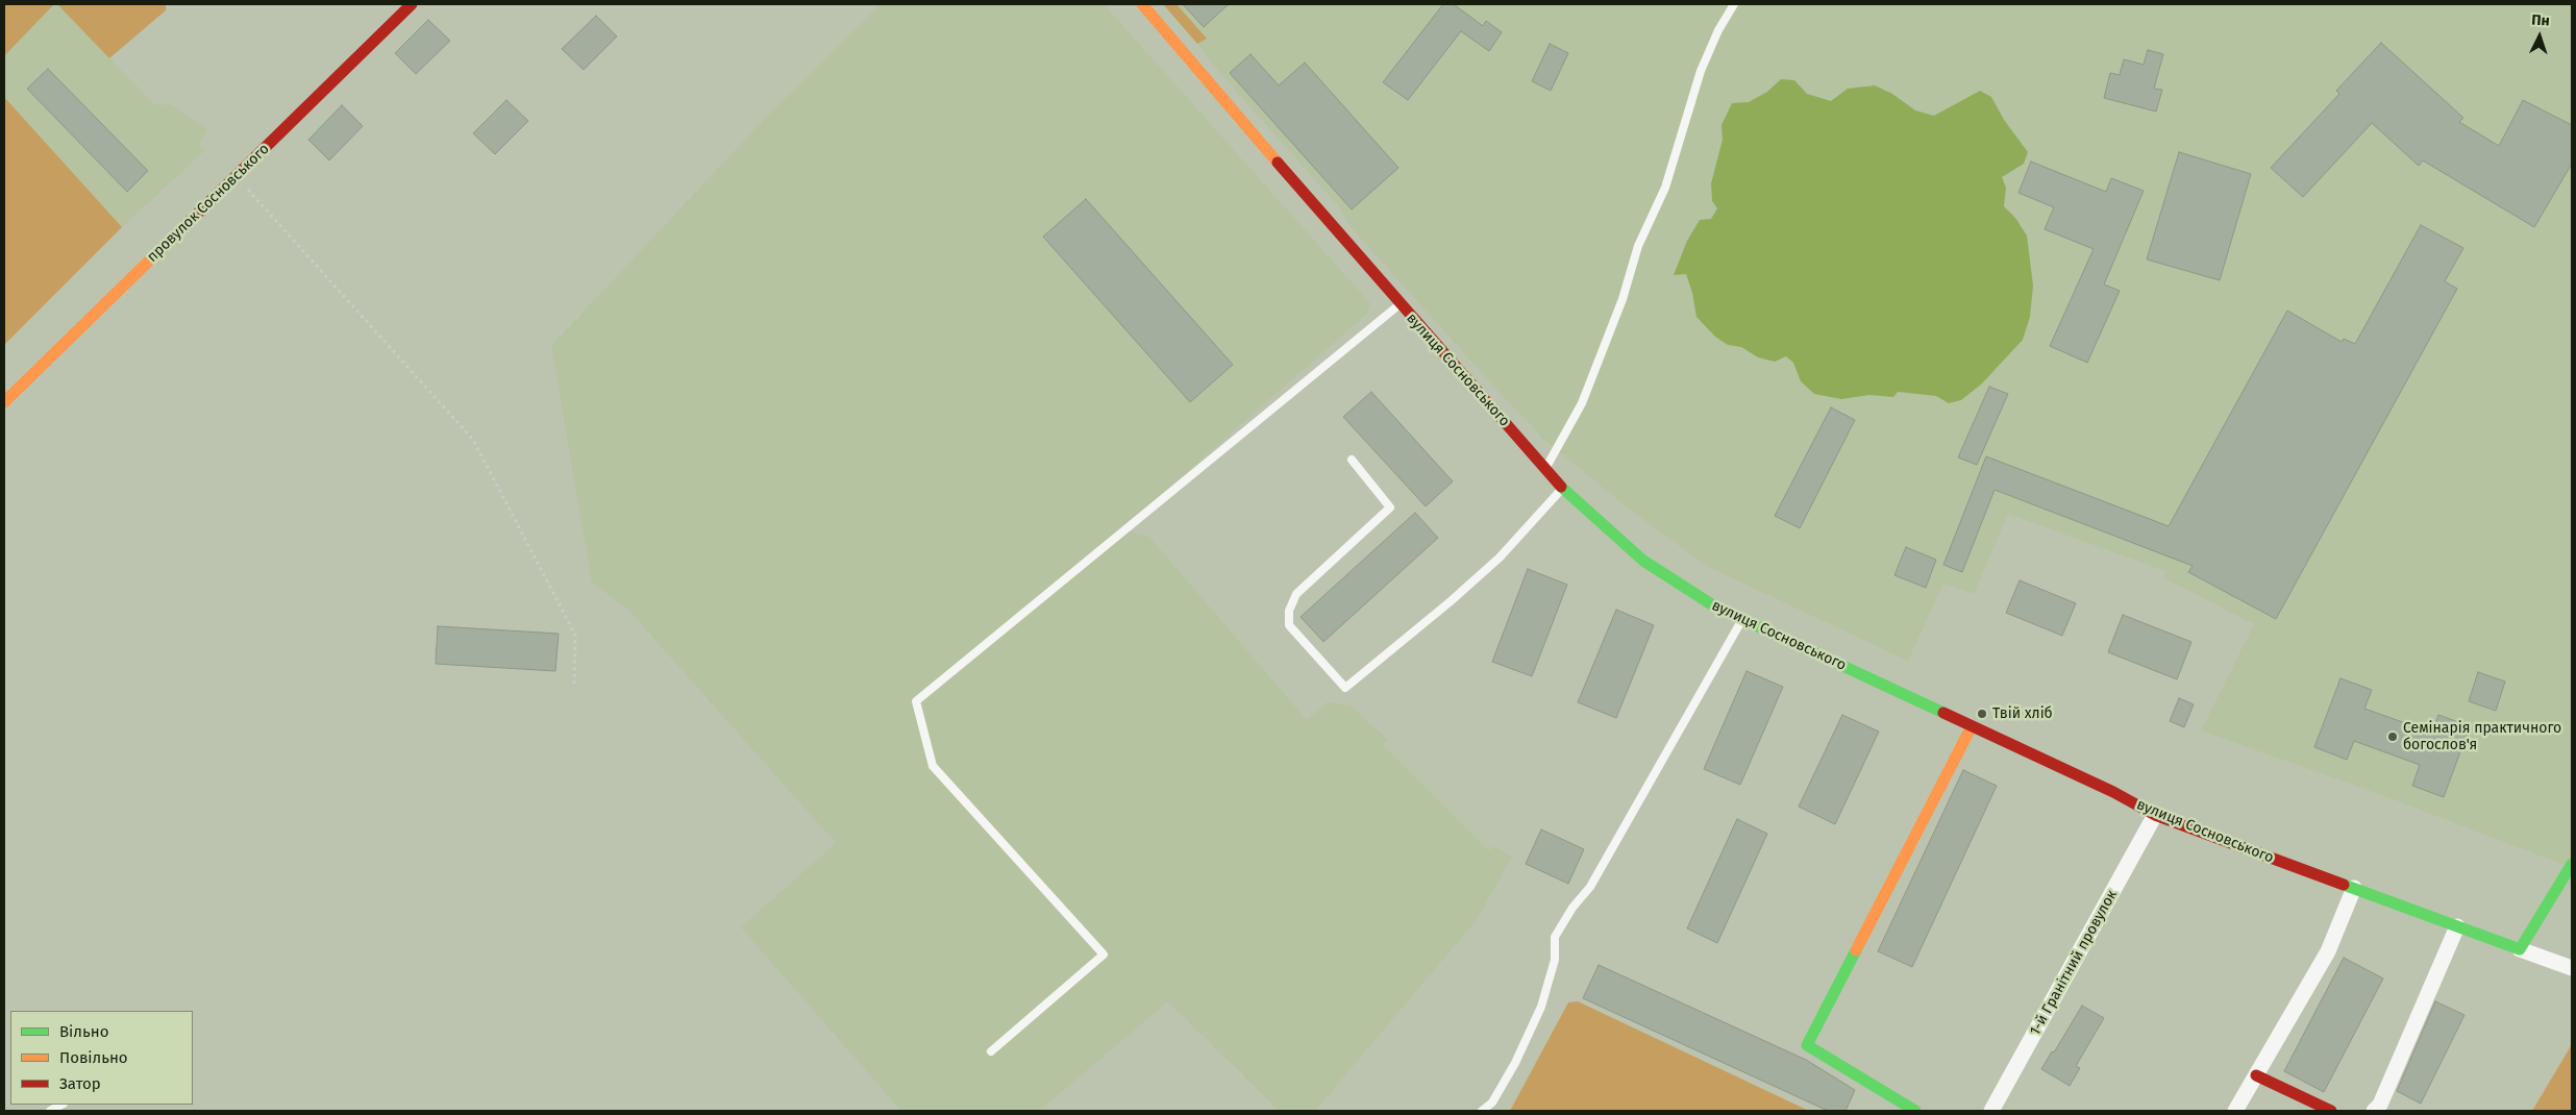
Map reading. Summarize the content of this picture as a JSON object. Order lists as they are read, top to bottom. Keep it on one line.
{"streets":{"street":["провулок Сосновського","вулиця Сосновського","1-й Гранітний провулок"]},"crossings":[["вулиця Сосновського","1-й Гранітний провулок"]],"places":["Твій хліб","Семінарія практичного богослов'я"],"legend":["Вільно","Повільно","Затор"],"north":"top"}
